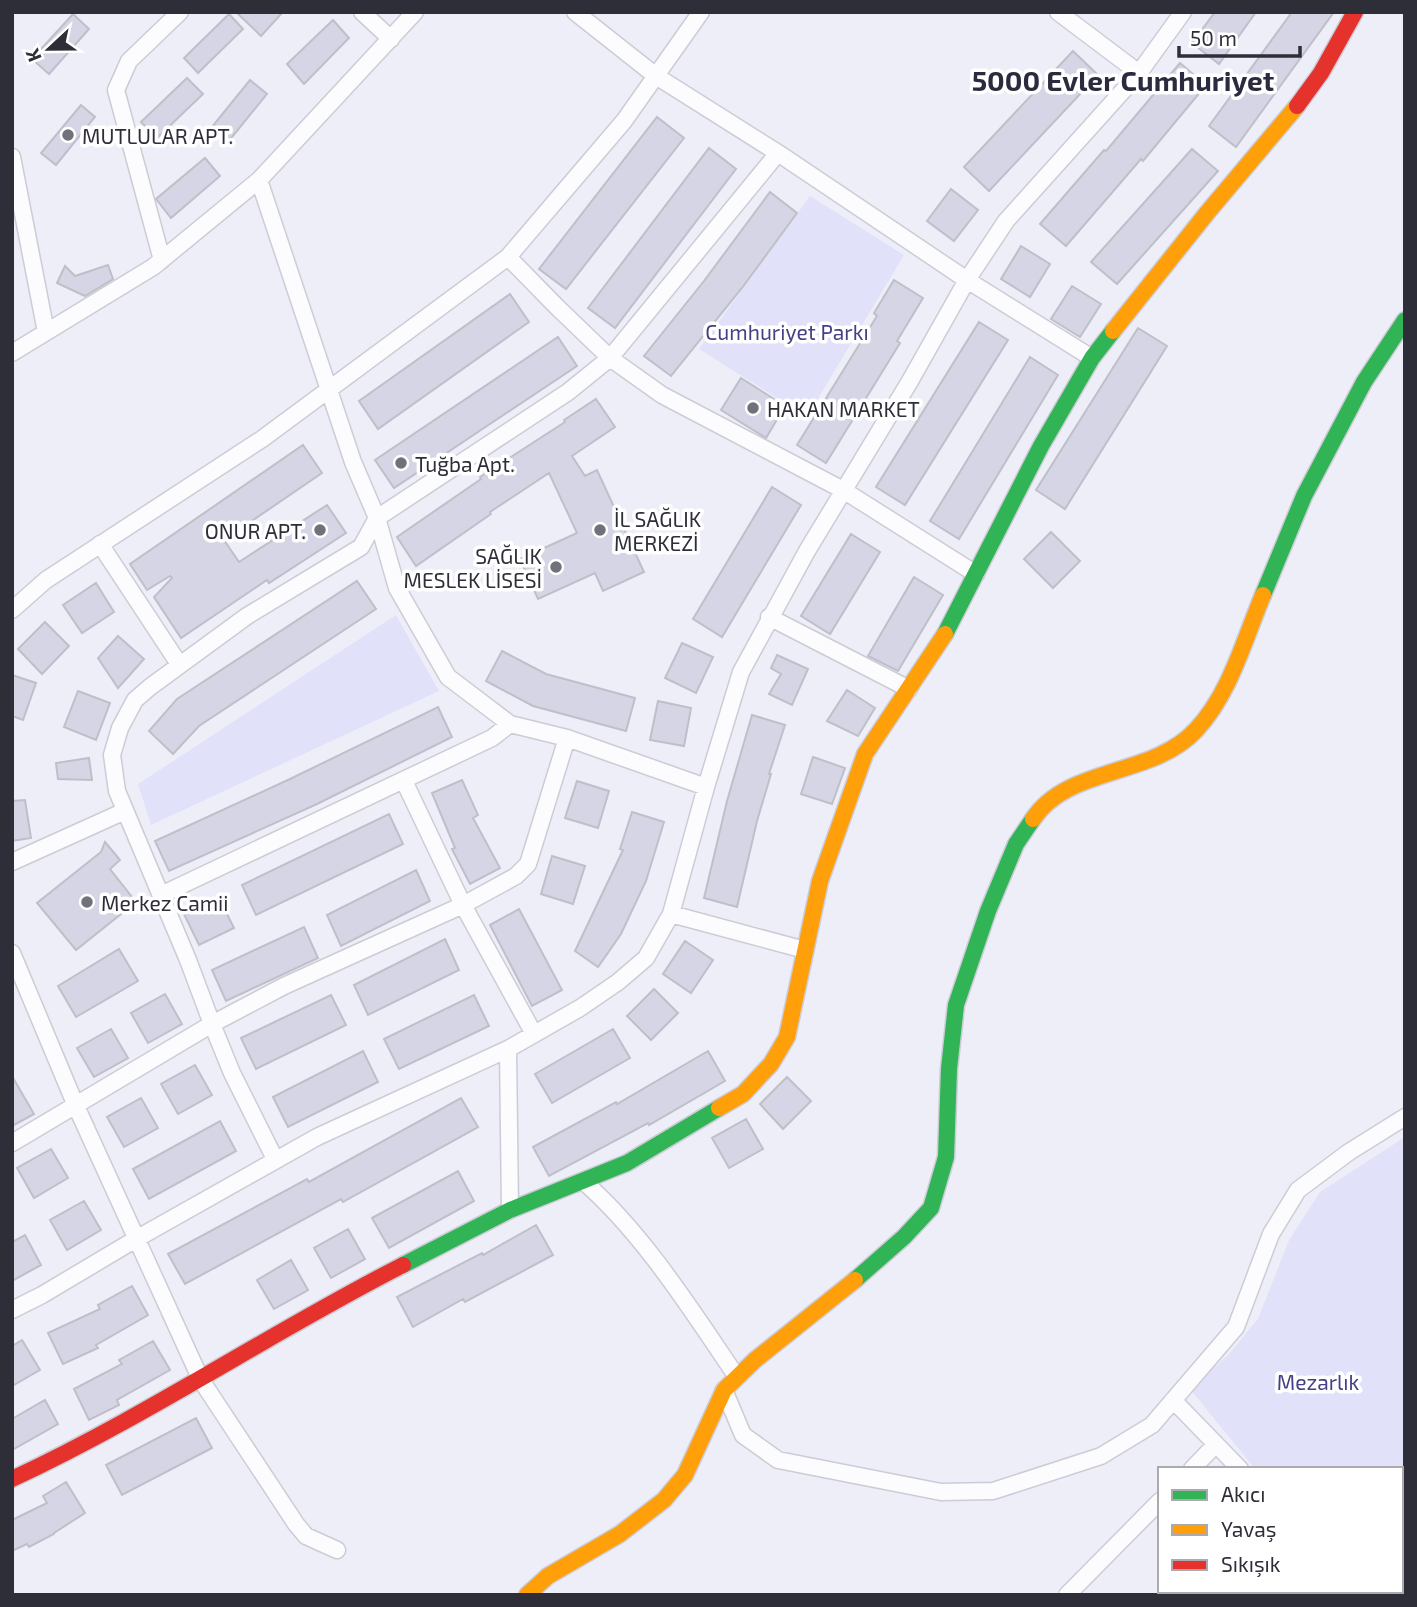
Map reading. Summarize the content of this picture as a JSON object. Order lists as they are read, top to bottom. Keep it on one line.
{"districts":["5000 Evler Cumhuriyet"],"parks":["Cumhuriyet Parkı","Mezarlık"],"places":["MUTLULAR APT.","HAKAN MARKET","Tuğba Apt.","ONUR APT.","İL SAĞLIK MERKEZİ","SAĞLIK MESLEK LİSESİ","Merkez Camii"],"legend":["Akıcı","Yavaş","Sıkışık"],"scale_bar":"50 m","north":"left"}
